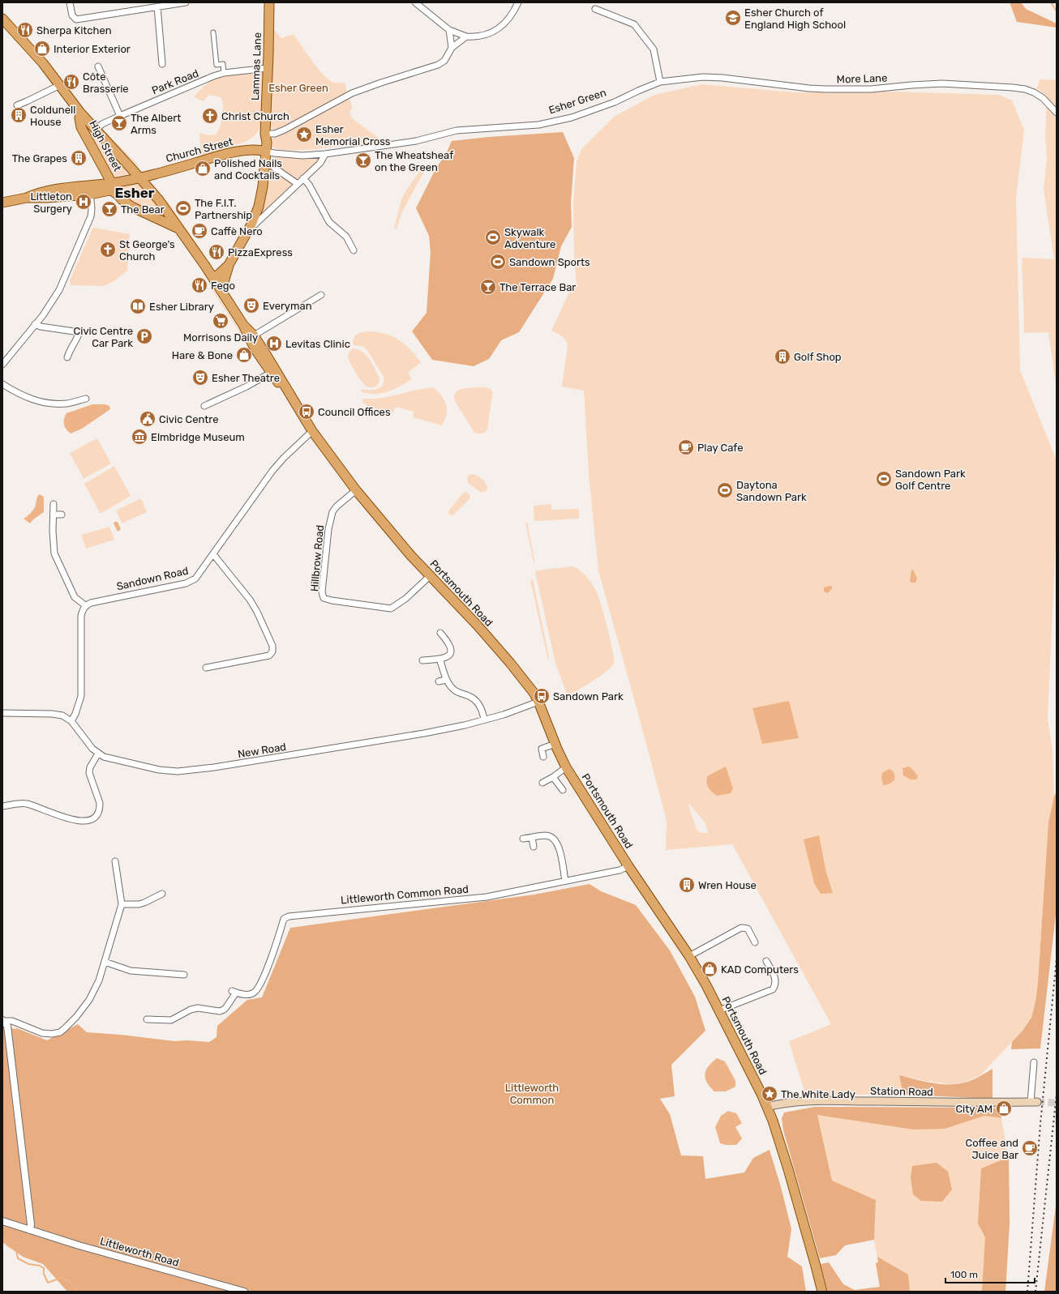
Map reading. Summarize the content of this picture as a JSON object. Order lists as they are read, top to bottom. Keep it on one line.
{"streets":{"main road":["Lammas Lane","High Street","Church Street","Portsmouth Road","Station Road"],"street":["More Lane","Park Road","Esher Green","Hillbrow Road","Sandown Road","New Road","Littleworth Common Road","Littleworth Road"]},"crossings":[["Lammas Lane","Park Road"],["Lammas Lane","Esher Green"],["Lammas Lane","Church Street"],["More Lane","Esher Green"],["Park Road","High Street"],["Esher Green","Church Street"],["High Street","Church Street"],["High Street","Portsmouth Road"],["Hillbrow Road","Portsmouth Road"],["Sandown Road","Portsmouth Road"],["Portsmouth Road","New Road"],["Portsmouth Road","Littleworth Common Road"],["Portsmouth Road","Station Road"]],"districts":["Esher"],"parks":["Esher Green","Littleworth Common"],"places":{"school or university":["Esher Church of England High School"],"restaurant":["Sherpa Kitchen","Côte Brasserie","PizzaExpress","Fego"],"shop":["Interior Exterior","Polished Nails and Cocktails","Hare & Bone","KAD Computers","City AM"],"building":["Coldunell House","The Grapes","Golf Shop","Wren House"],"church":["Christ Church","St George's Church"],"bar":["The Albert Arms","The Wheatsheaf on the Green","The Bear","The Terrace Bar"],"place":["Esher Memorial Cross","The White Lady"],"hospital":["Littleton Surgery","Levitas Clinic"],"sports":["The F.I.T. Partnership","Skywalk Adventure","Sandown Sports","Sandown Park Golf Centre","Daytona Sandown Park"],"cafe":["Caffè Nero","Play Cafe","Coffee and Juice Bar"],"theatre":["Everyman","Esher Theatre"],"library":["Esher Library"],"supermarket":["Morrisons Daily"],"parking":["Civic Centre Car Park"],"bus stop":["Council Offices","Sandown Park"],"public building":["Civic Centre"],"museum":["Elmbridge Museum"]},"scale_bar":"100 m"}
